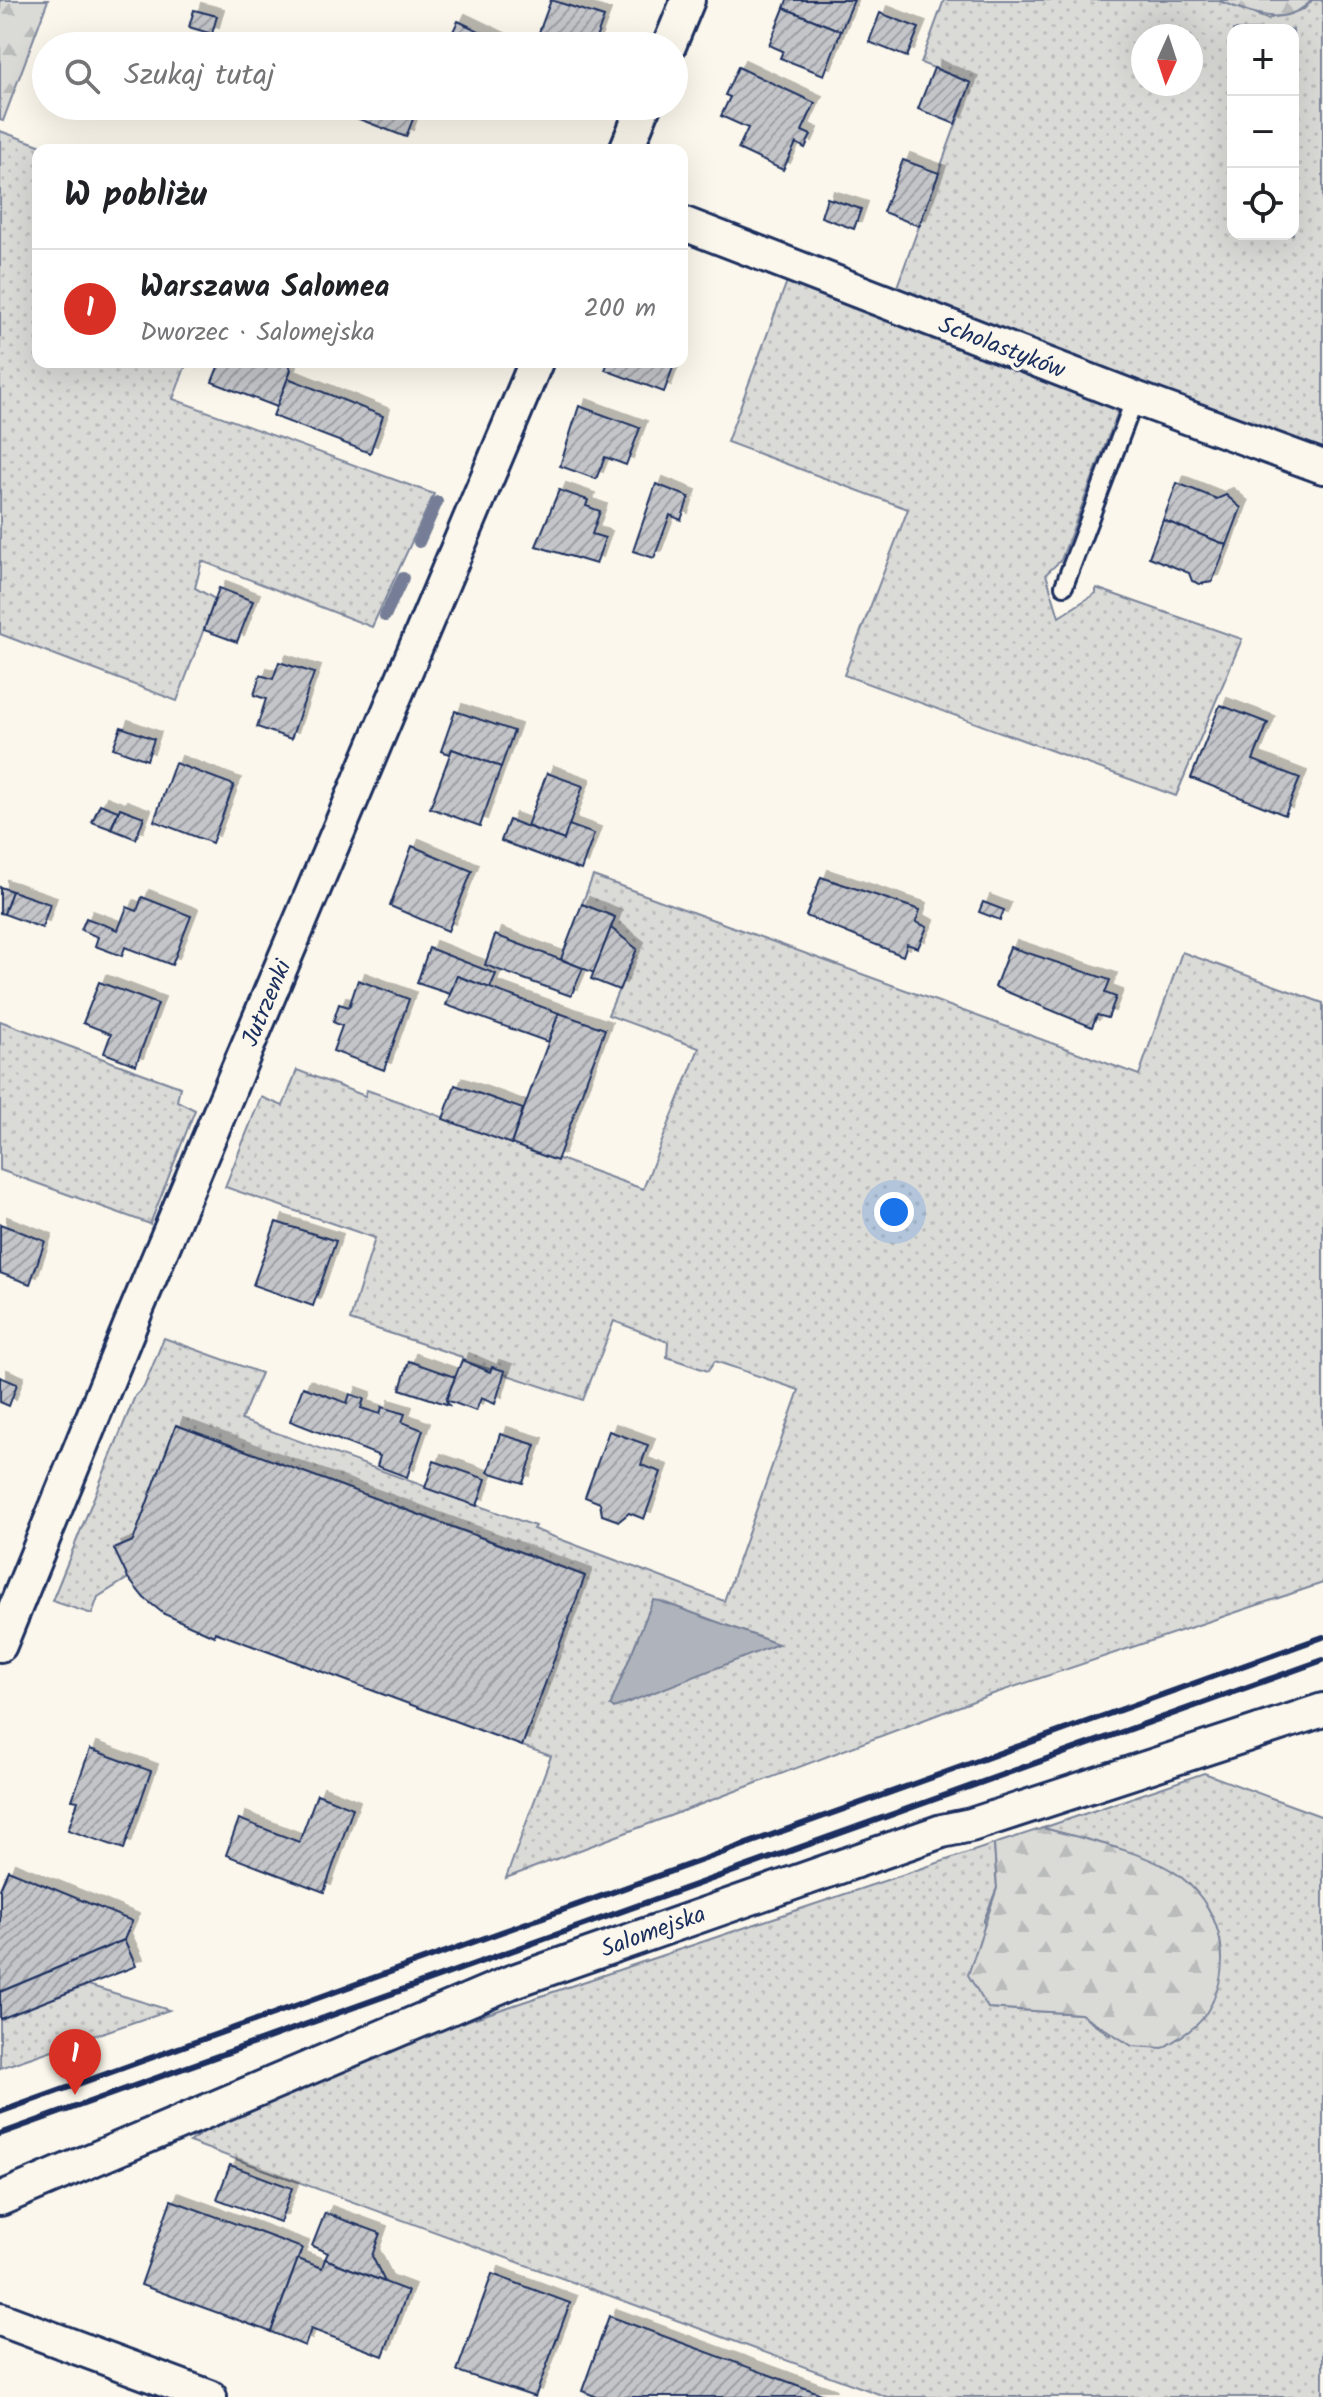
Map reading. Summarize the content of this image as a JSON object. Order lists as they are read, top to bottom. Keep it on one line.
{"streets":{"street":["Scholastyków","Jutrzenki","Salomejska"]},"north":"bottom","page":{"map_buttons":["+","−"],"search":"Szukaj tutaj","heading":"W pobliżu","list":[{"mark":"1","name":"Warszawa Salomea","note":"Dworzec · Salomejska","value":"200 m"}],"pins":"1"}}
